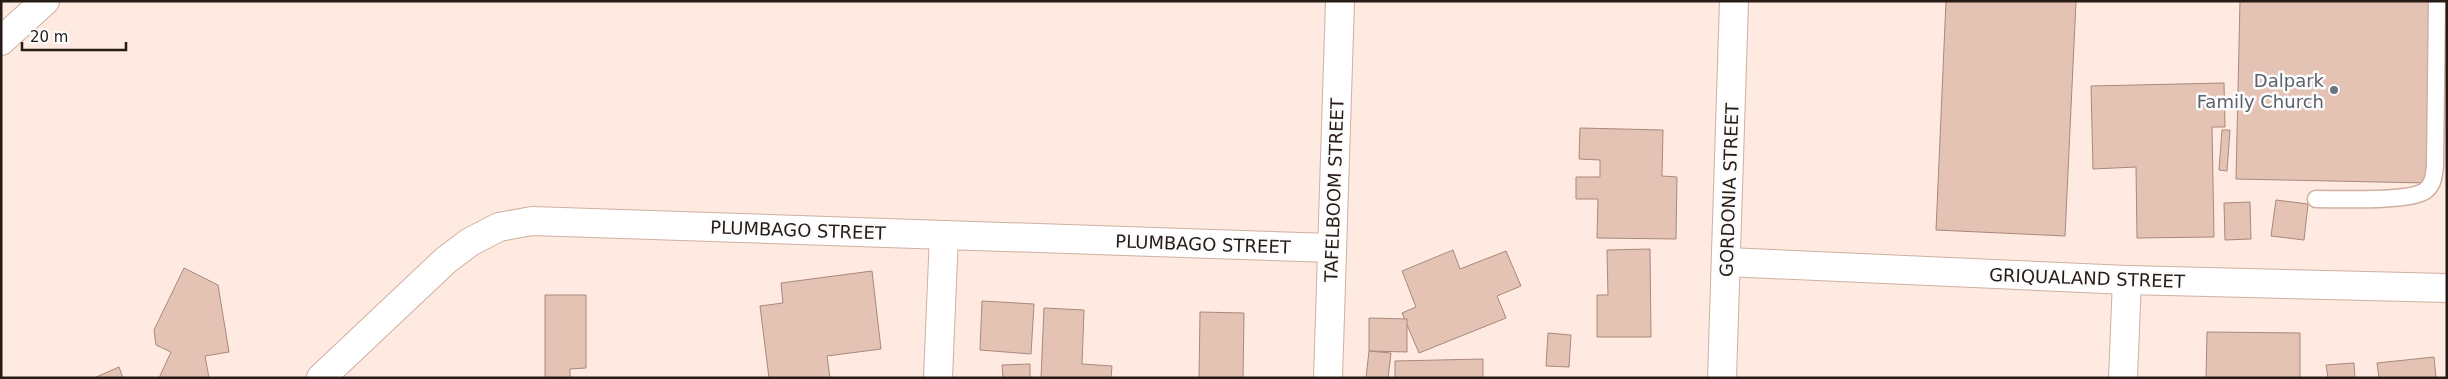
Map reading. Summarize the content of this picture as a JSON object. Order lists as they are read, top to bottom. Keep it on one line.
{"streets":{"street":["TAFELBOOM STREET","GORDONIA STREET","PLUMBAGO STREET","GRIQUALAND STREET"]},"crossings":[["TAFELBOOM STREET","PLUMBAGO STREET"],["GORDONIA STREET","GRIQUALAND STREET"]],"places":["Dalpark Family Church"],"scale_bar":"20 m"}
